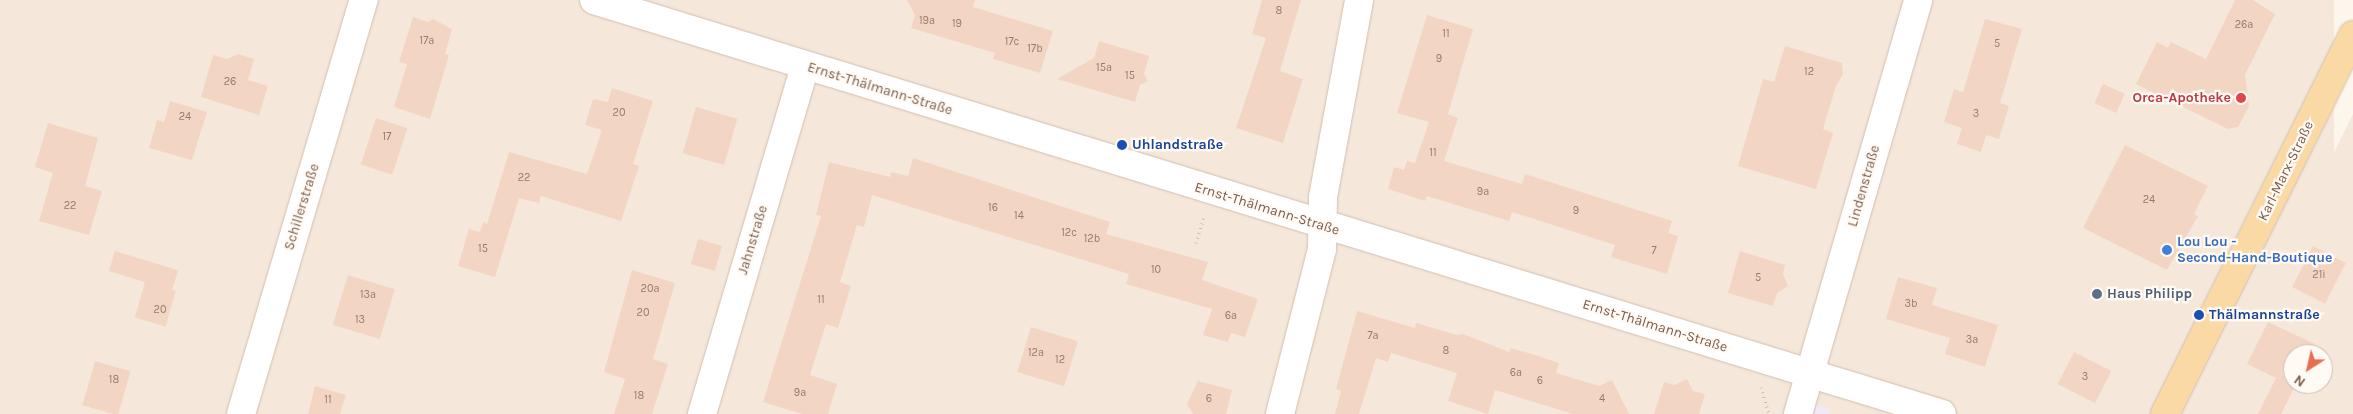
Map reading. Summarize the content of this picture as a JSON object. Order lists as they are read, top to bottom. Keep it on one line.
{"streets":{"main road":["Karl-Marx-Straße"],"street":["Ernst-Thälmann-Straße","Lindenstraße","Schillerstraße","Jahnstraße"]},"crossings":[["Ernst-Thälmann-Straße","Lindenstraße"],["Ernst-Thälmann-Straße","Jahnstraße"]],"places":["Orca-Apotheke","Uhlandstraße","Lou Lou - Second-Hand-Boutique","Haus Philipp","Thälmannstraße"],"house_numbers":["8","19a","19","26a","11","17a","17c","5","17b","9","15a","12","15","26","20","3","24","17","11","22","9a","24","22","16","9","14","12c","12b","15","7","10","21i","5","20a","13a","11","3b","20","20","6a","13","7a","3a","8","12a","12","6a","3","18","6","9a","18","6","4","11"],"north":"bottom left"}
